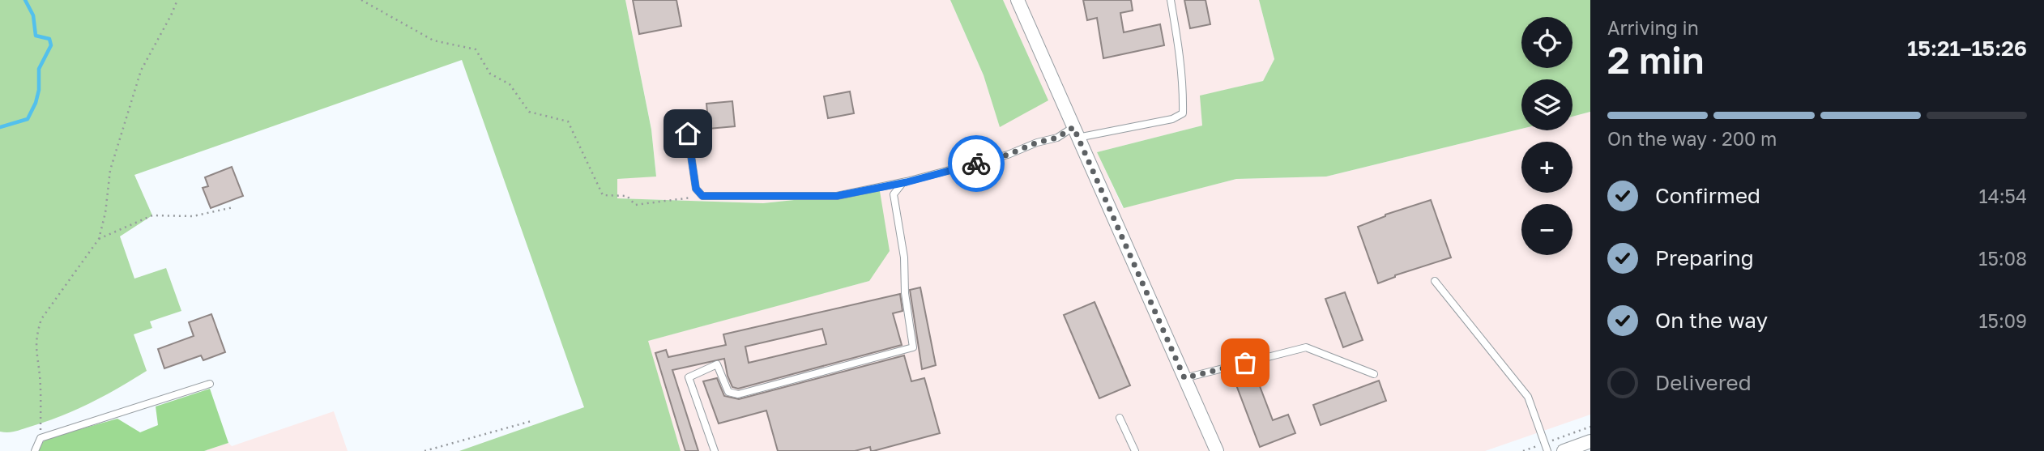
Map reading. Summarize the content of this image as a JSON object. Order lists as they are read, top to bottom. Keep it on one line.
{"page":{"heading":["2 min","Arriving in","15:21–15:26"],"map_buttons":["+","−"],"bar":"On the way · 200 m","list":[["Confirmed","14:54"],["Preparing","15:08"],["On the way","15:09"],"Delivered"]}}
